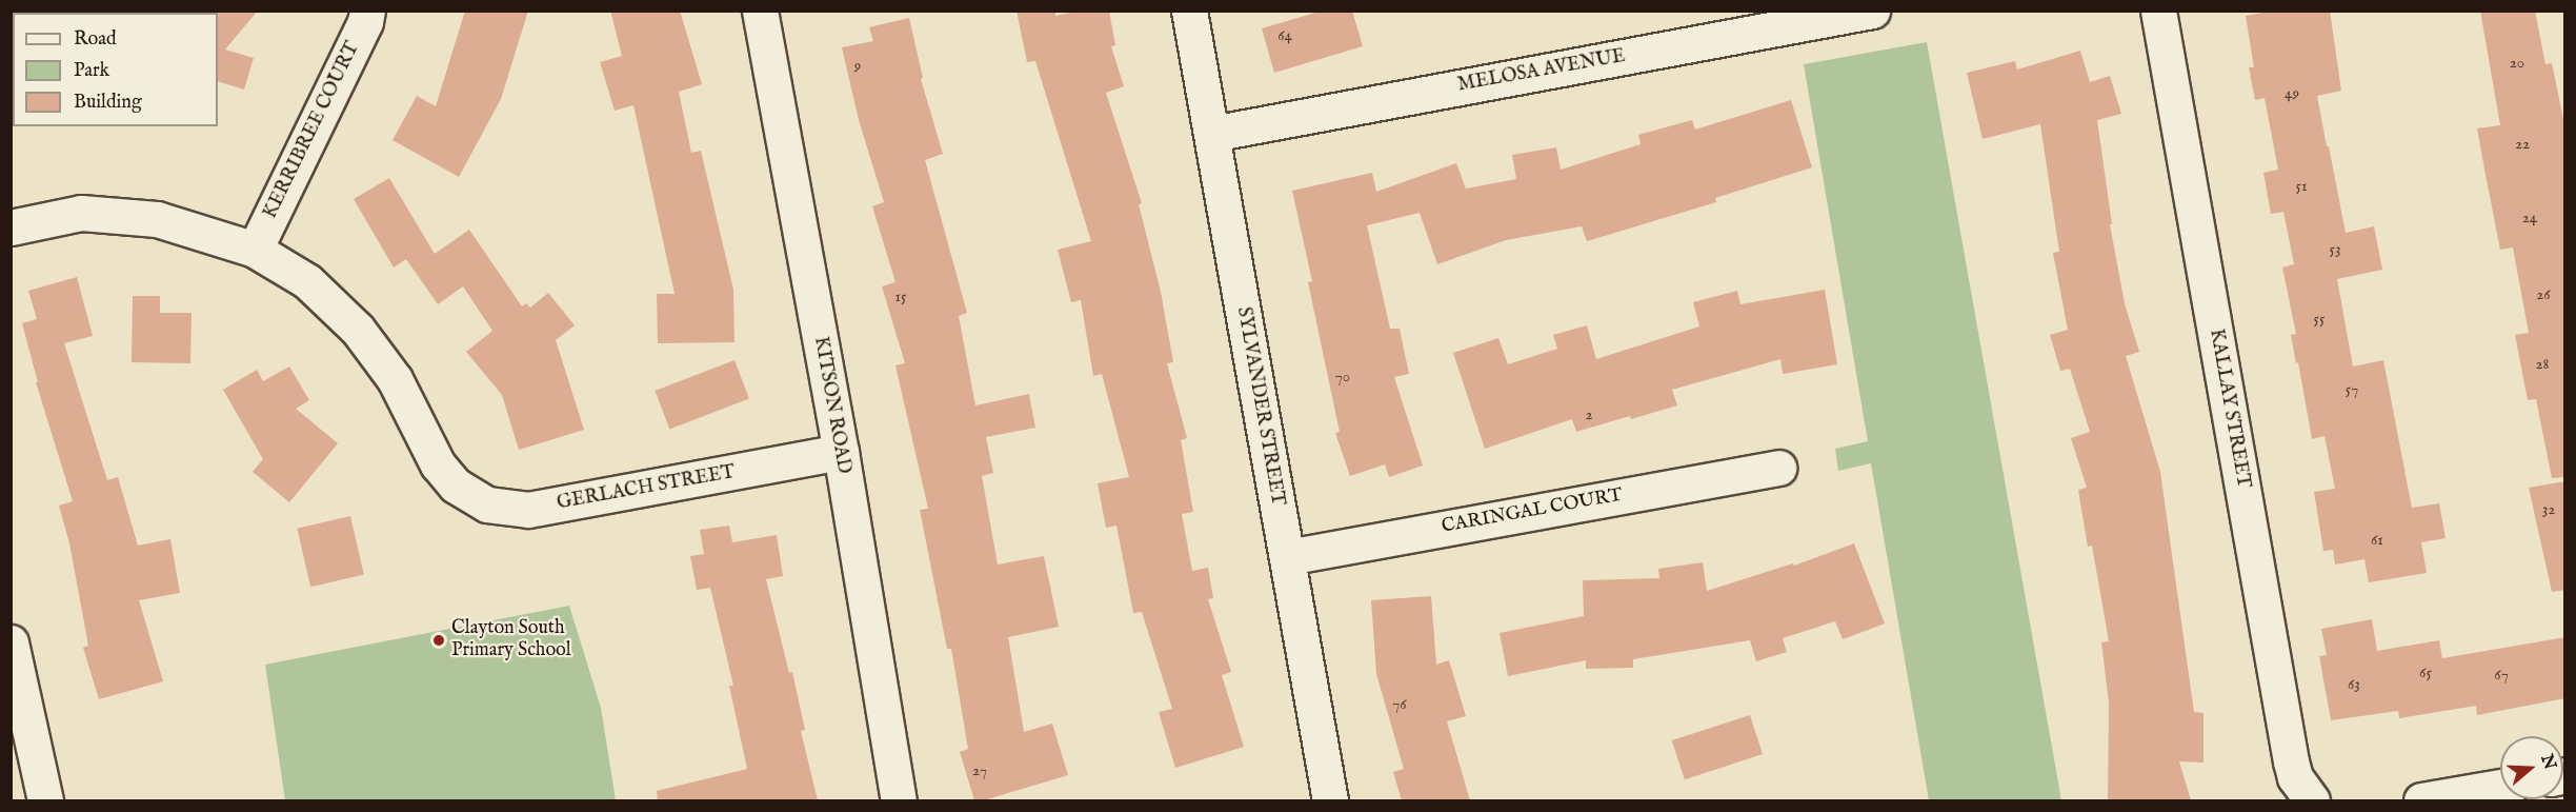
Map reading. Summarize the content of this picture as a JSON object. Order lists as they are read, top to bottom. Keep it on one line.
{"streets":{"street":["MELOSA AVENUE","KERRIBREE COURT","KITSON ROAD","SYLVANDER STREET","KALLAY STREET","GERLACH STREET","CARINGAL COURT"]},"crossings":[["MELOSA AVENUE","SYLVANDER STREET"],["KERRIBREE COURT","GERLACH STREET"],["KITSON ROAD","GERLACH STREET"],["SYLVANDER STREET","CARINGAL COURT"]],"places":["Clayton South Primary School"],"house_numbers":["64","20","9","49","22","51","24","53","26","15","55","28","70","57","2","32","61","65","67","63","76","27"],"legend":["Road","Park","Building"],"north":"right"}
